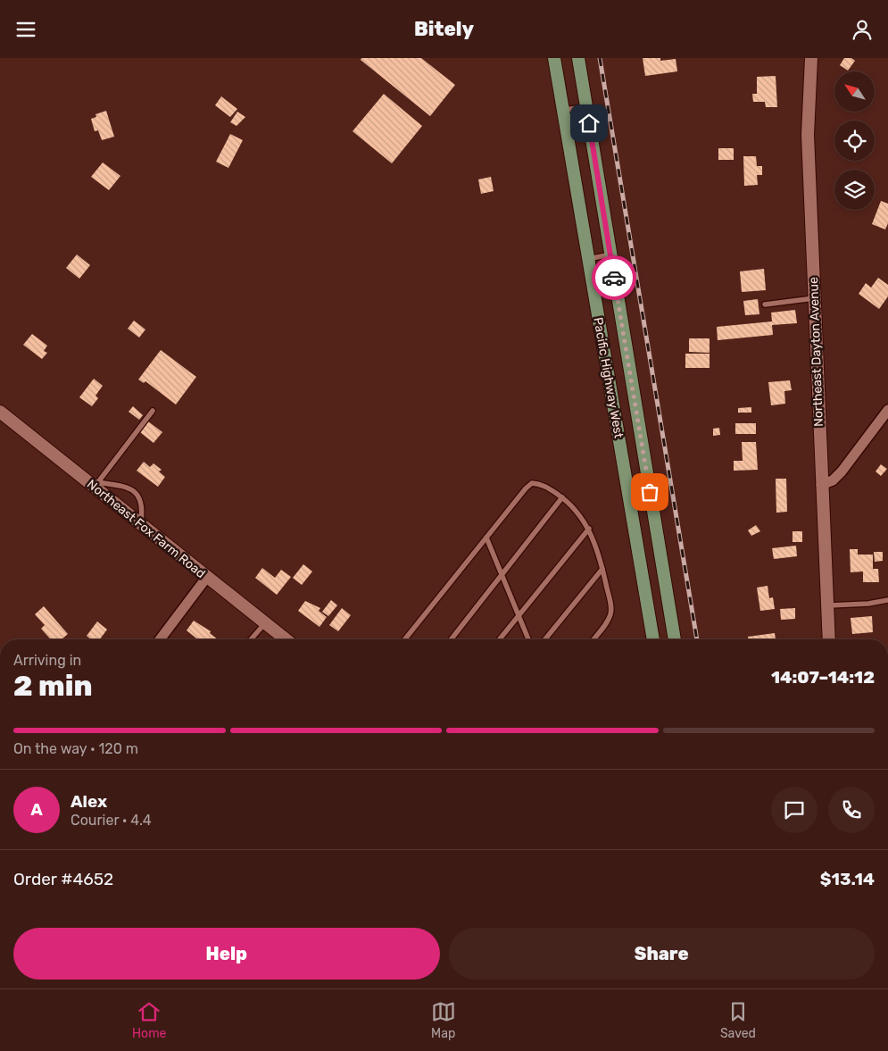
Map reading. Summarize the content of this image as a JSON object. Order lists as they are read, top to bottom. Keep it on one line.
{"streets":{"main road":["Pacific Highway West"],"street":["Northeast Dayton Avenue","Northeast Fox Farm Road"]},"north":"top left","page":{"header":"Bitely","heading":["2 min","Arriving in","14:07–14:12"],"panel":["Alex","Courier · 4.4","Order #4652","$13.14"],"bar":"On the way · 120 m","round":"A","buttons":["Help","Share"],"tabs":["Home","Map","Saved"]}}
